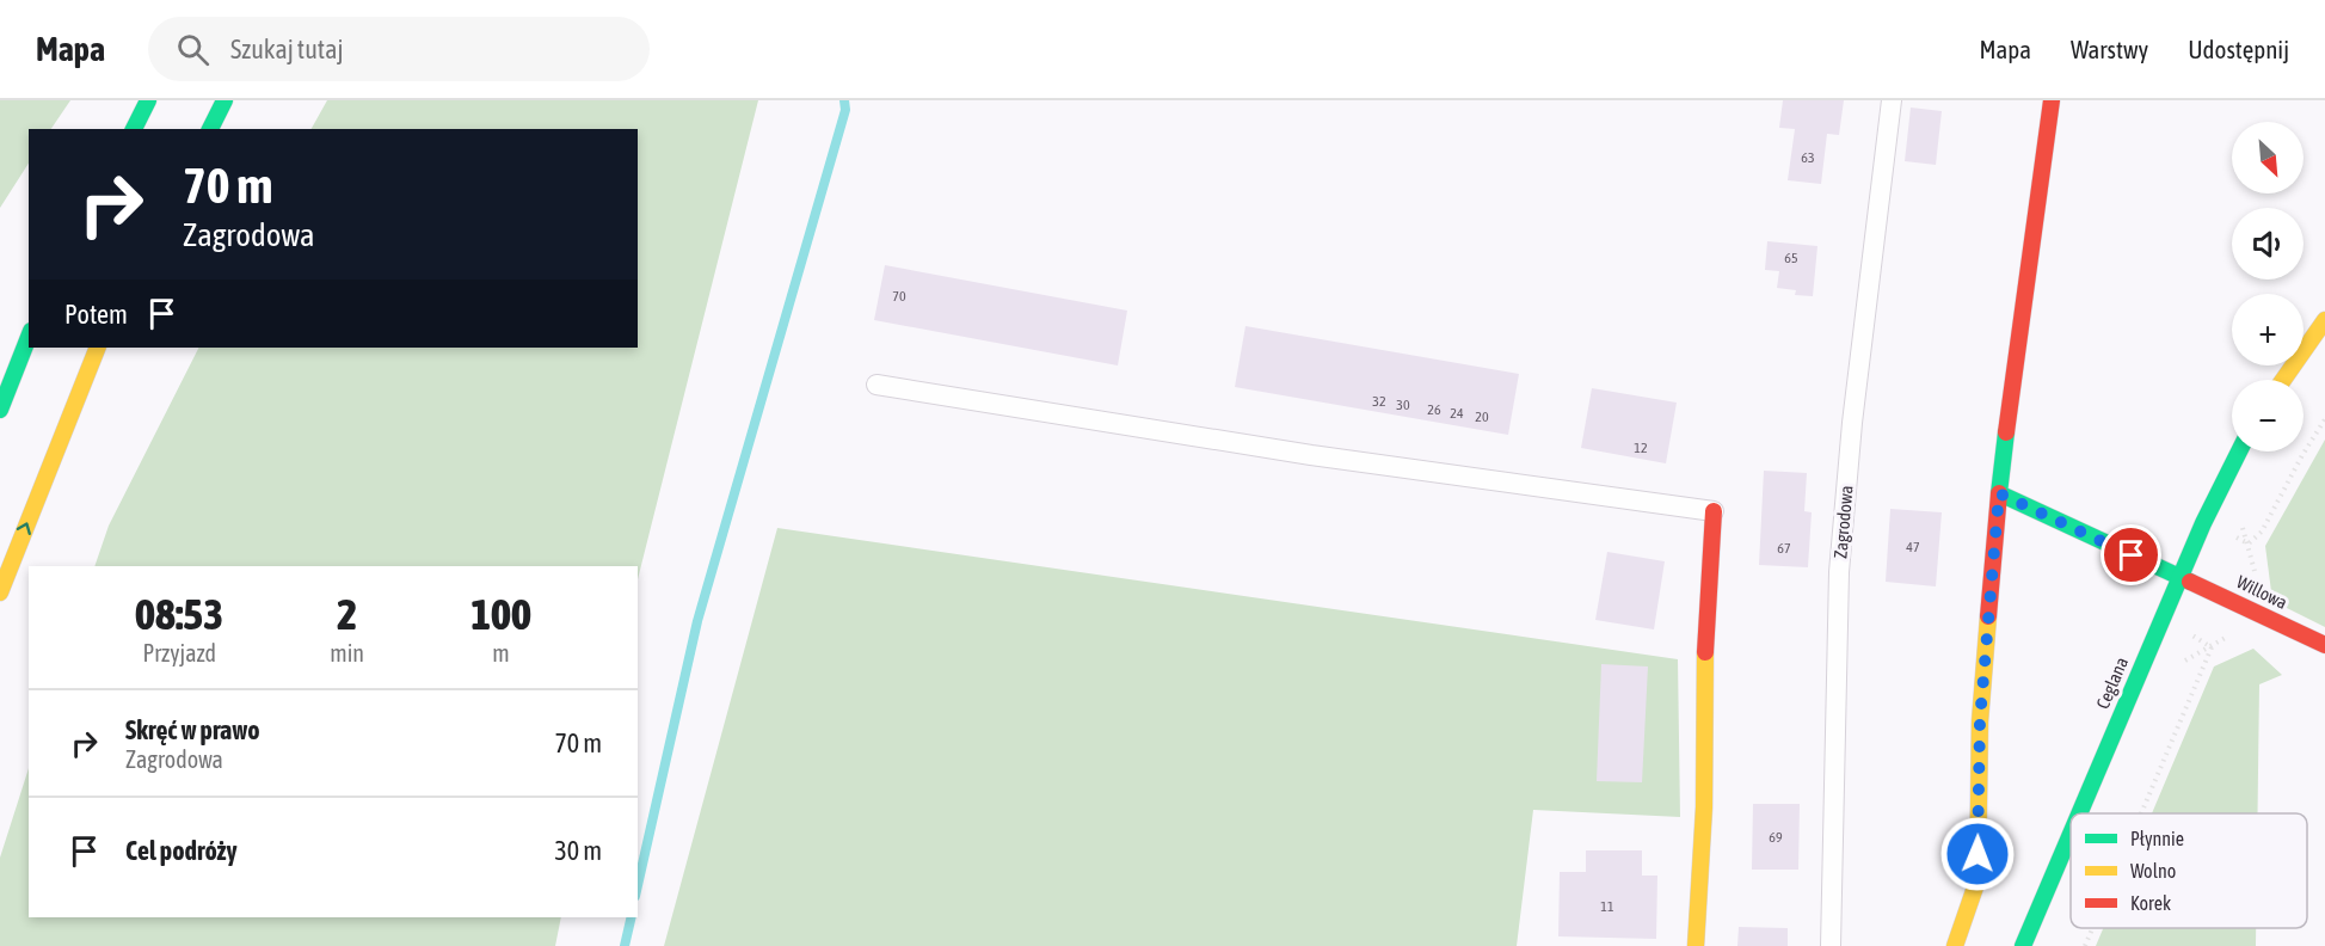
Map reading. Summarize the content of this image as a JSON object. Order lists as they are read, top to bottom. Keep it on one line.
{"streets":{"street":["Willowa","Ceglana"],"lane":["Zagrodowa"]},"crossings":[["Willowa","Ceglana"]],"house_numbers":["63","65","70","32","30","26","24","20","12","47","67","69","11"],"legend":["Płynnie","Wolno","Korek"],"north":"bottom right","page":{"header":"Mapa","search":"Szukaj tutaj","nav":["Mapa","Warstwy","Udostępnij"],"map_buttons":["+","−"],"turn":["70 m","Zagrodowa"],"then":"Potem","eta":["08:53","Przyjazd","2","min","100","m"],"list":[{"name":"Skręć w prawo","note":"Zagrodowa","value":"70 m"},{"name":"Cel podróży","value":"30 m"}]}}
